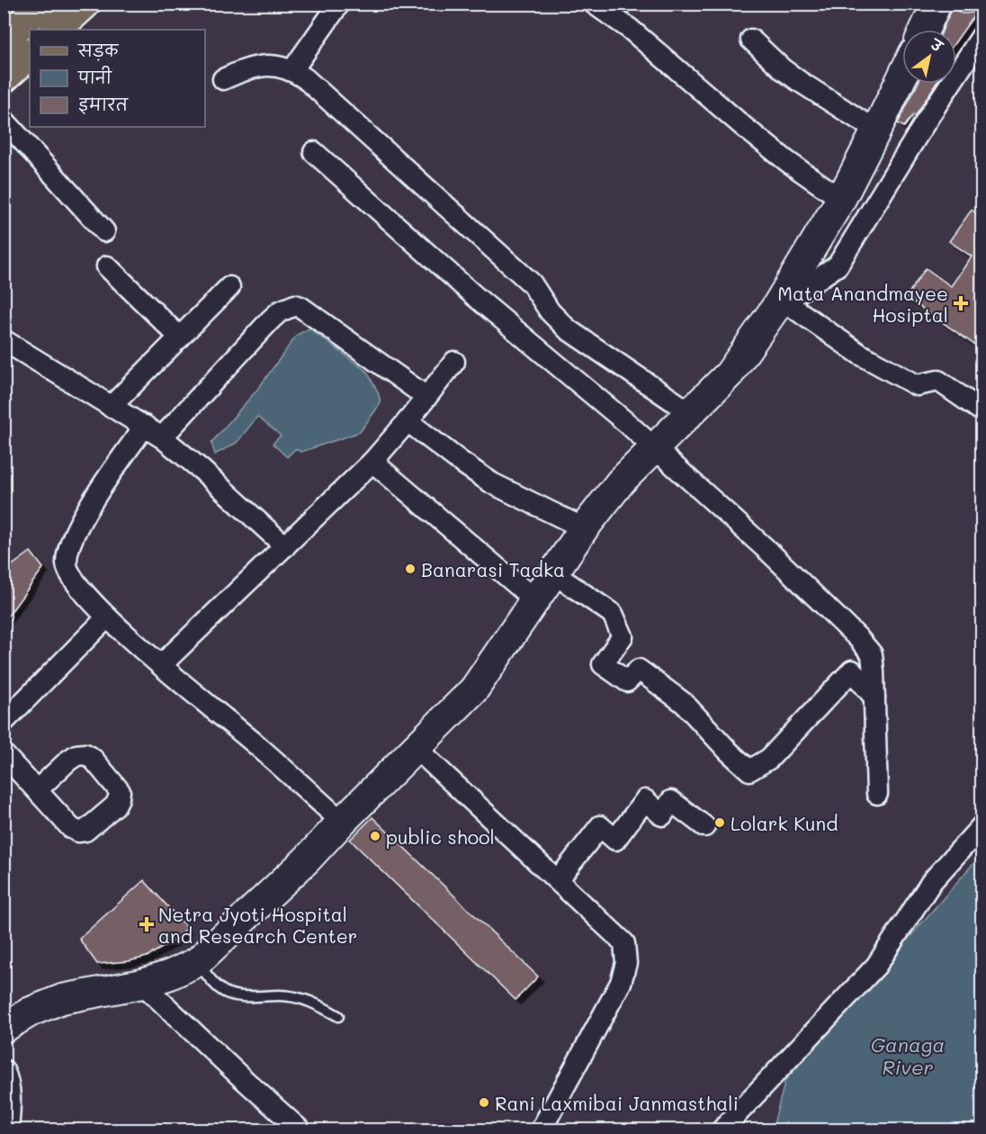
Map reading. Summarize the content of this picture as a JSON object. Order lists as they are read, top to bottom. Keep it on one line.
{"water":["Ganaga River"],"places":{"health":["Mata Anandmayee Hosiptal","Netra Jyoti Hospital and Research Center"],"other":["Banarasi Tadka","Lolark Kund","public shool","Rani Laxmibai Janmasthali"]},"legend":["सड़क","पानी","इमारत"],"north":"top right"}
